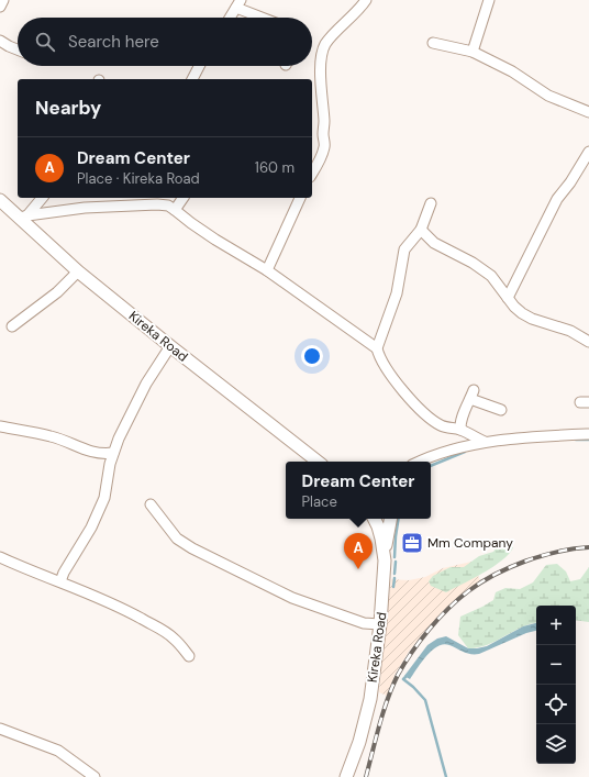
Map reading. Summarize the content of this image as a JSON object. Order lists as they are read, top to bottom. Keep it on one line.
{"streets":{"main road":["Kireka Road"]},"places":{"office":["Mm Company"]},"page":{"search":"Search here","heading":"Nearby","list":[{"mark":"A","name":"Dream Center","note":"Place · Kireka Road","value":"160 m"}],"popup":["Dream Center","Place"],"pins":"A","map_buttons":["+","−"]}}
